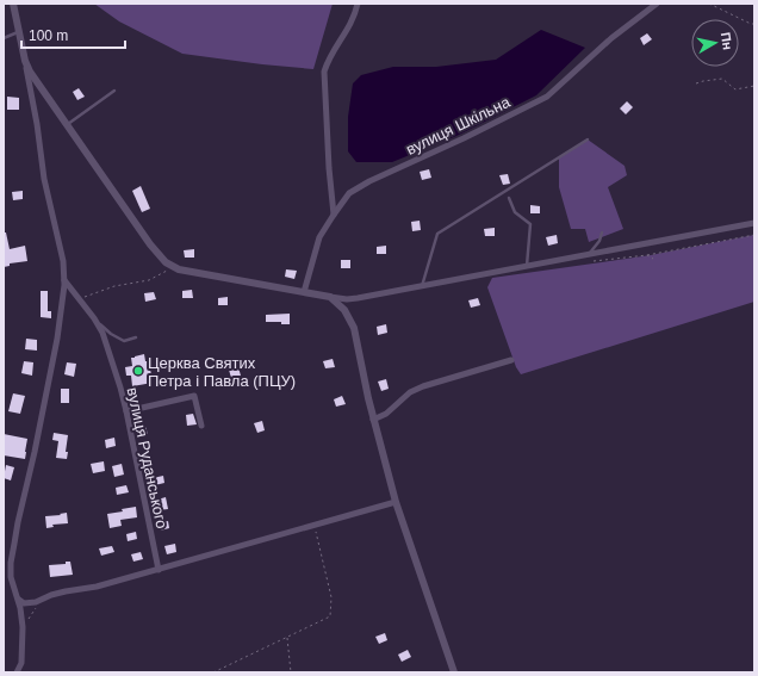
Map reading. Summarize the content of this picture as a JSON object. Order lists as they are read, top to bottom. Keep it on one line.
{"streets":{"street":["вулиця Шкільна","вулиця Руданського"]},"places":["Церква Святих Петра і Павла (ПЦУ)"],"scale_bar":"100 m","north":"right"}
